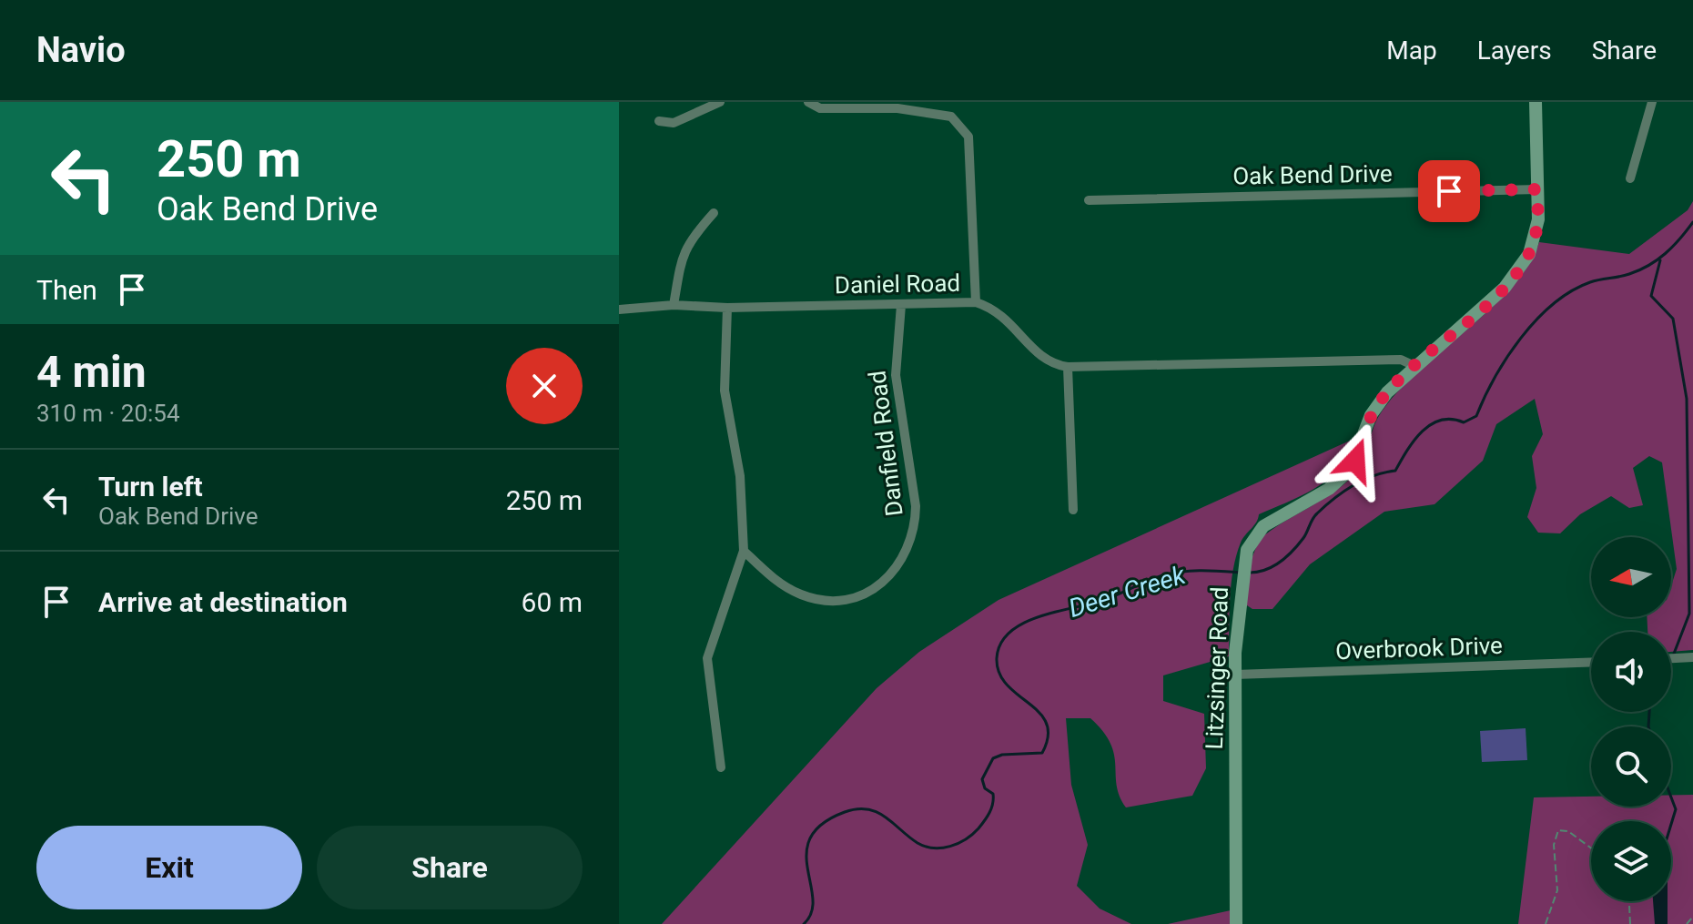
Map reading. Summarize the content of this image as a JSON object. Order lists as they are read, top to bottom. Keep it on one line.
{"streets":{"street":["Oak Bend Drive","Daniel Road","Danfield Road","Overbrook Drive","Litzsinger Road"]},"crossings":[["Oak Bend Drive","Litzsinger Road"],["Daniel Road","Danfield Road"],["Daniel Road","Litzsinger Road"],["Overbrook Drive","Litzsinger Road"]],"water":["Deer Creek"],"north":"left","page":{"header":"Navio","nav":["Map","Layers","Share"],"turn":["250 m","Oak Bend Drive"],"then":"Then","heading":["4 min","310 m · 20:54"],"list":[{"name":"Turn left","note":"Oak Bend Drive","value":"250 m"},{"name":"Arrive at destination","value":"60 m"}],"buttons":["Exit","Share"]}}
